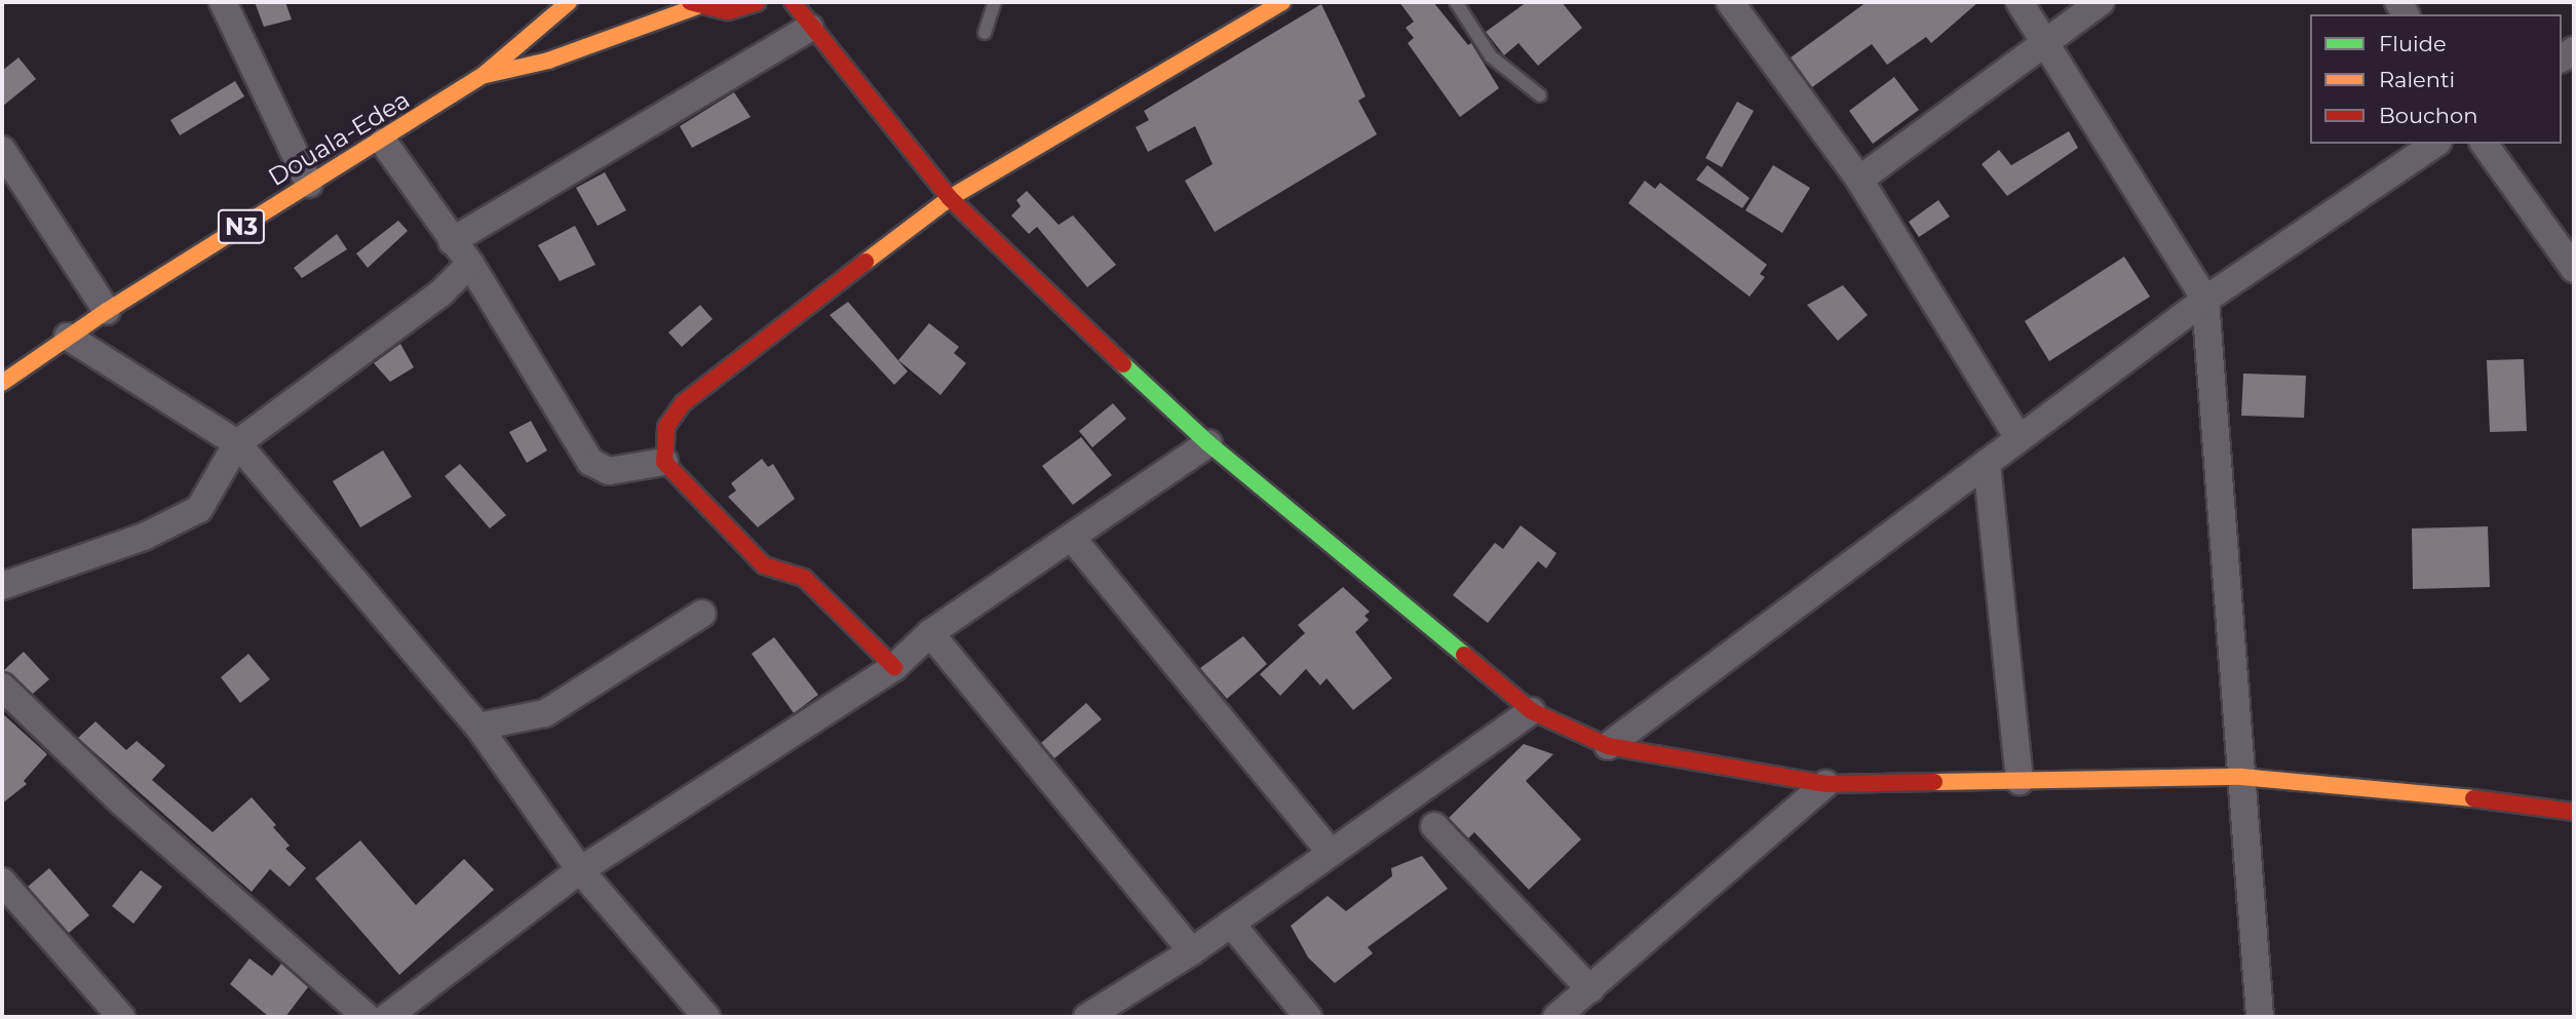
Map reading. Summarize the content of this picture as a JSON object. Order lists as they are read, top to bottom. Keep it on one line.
{"streets":{"main road":["Douala-Edea","N3"]},"crossings":[["Douala-Edea","N3"]],"legend":["Fluide","Ralenti","Bouchon"]}
